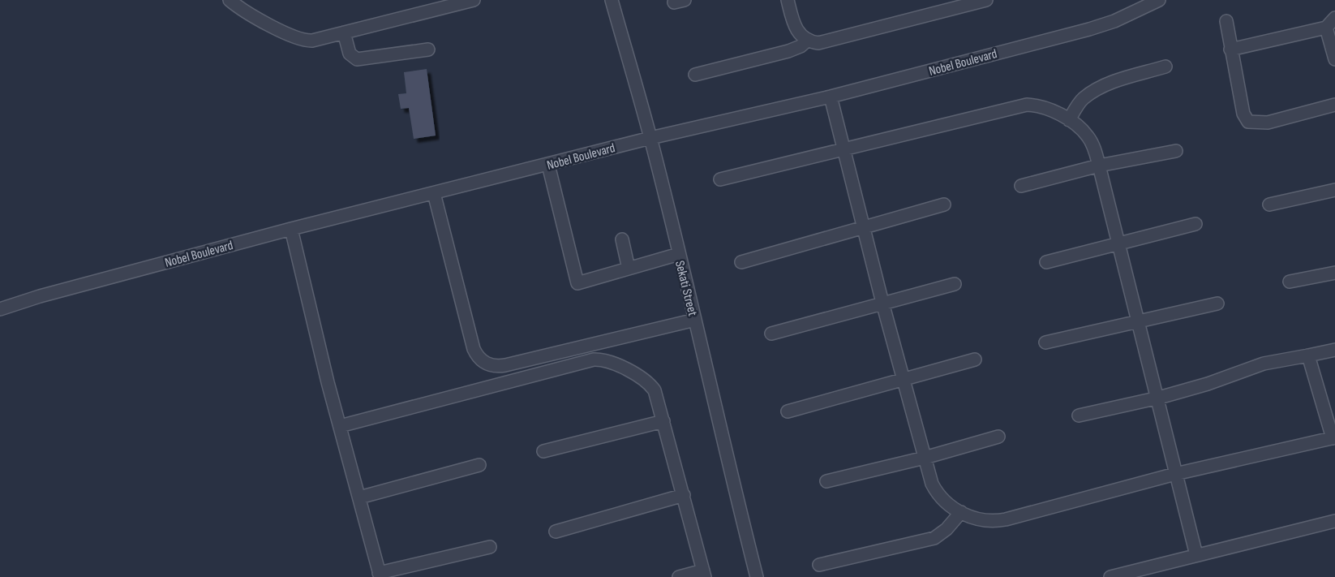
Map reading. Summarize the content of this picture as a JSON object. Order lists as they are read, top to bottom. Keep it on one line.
{"streets":{"street":["Nobel Boulevard","Sekati Street"]},"crossings":[["Nobel Boulevard","Sekati Street"]]}
